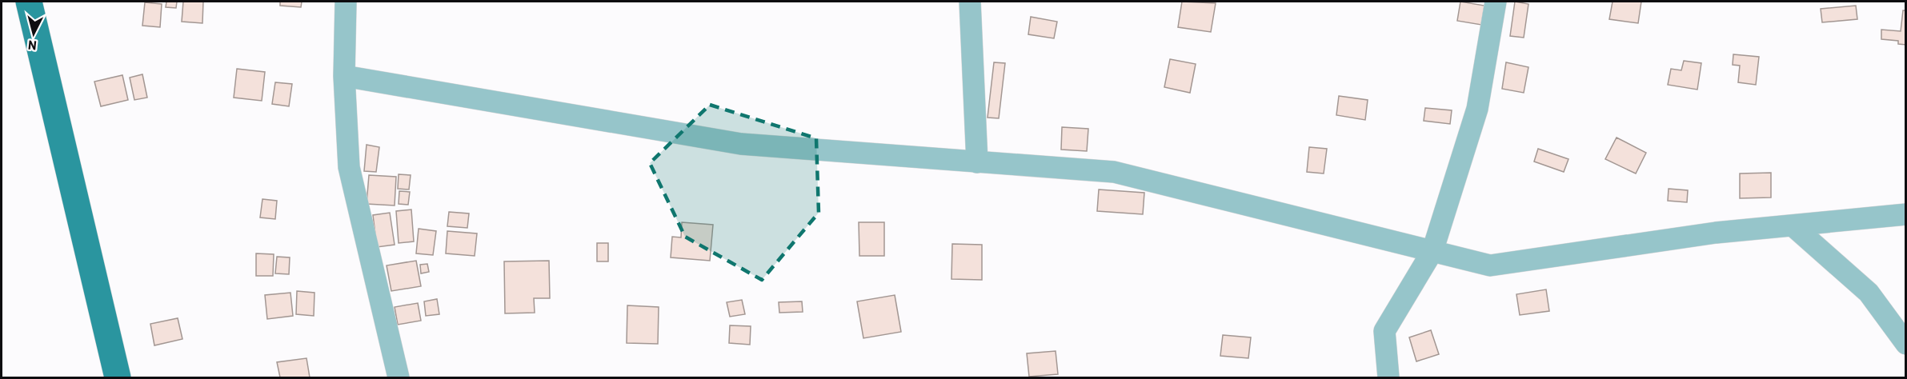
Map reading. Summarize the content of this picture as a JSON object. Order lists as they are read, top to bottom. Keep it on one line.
{"north":"bottom"}
